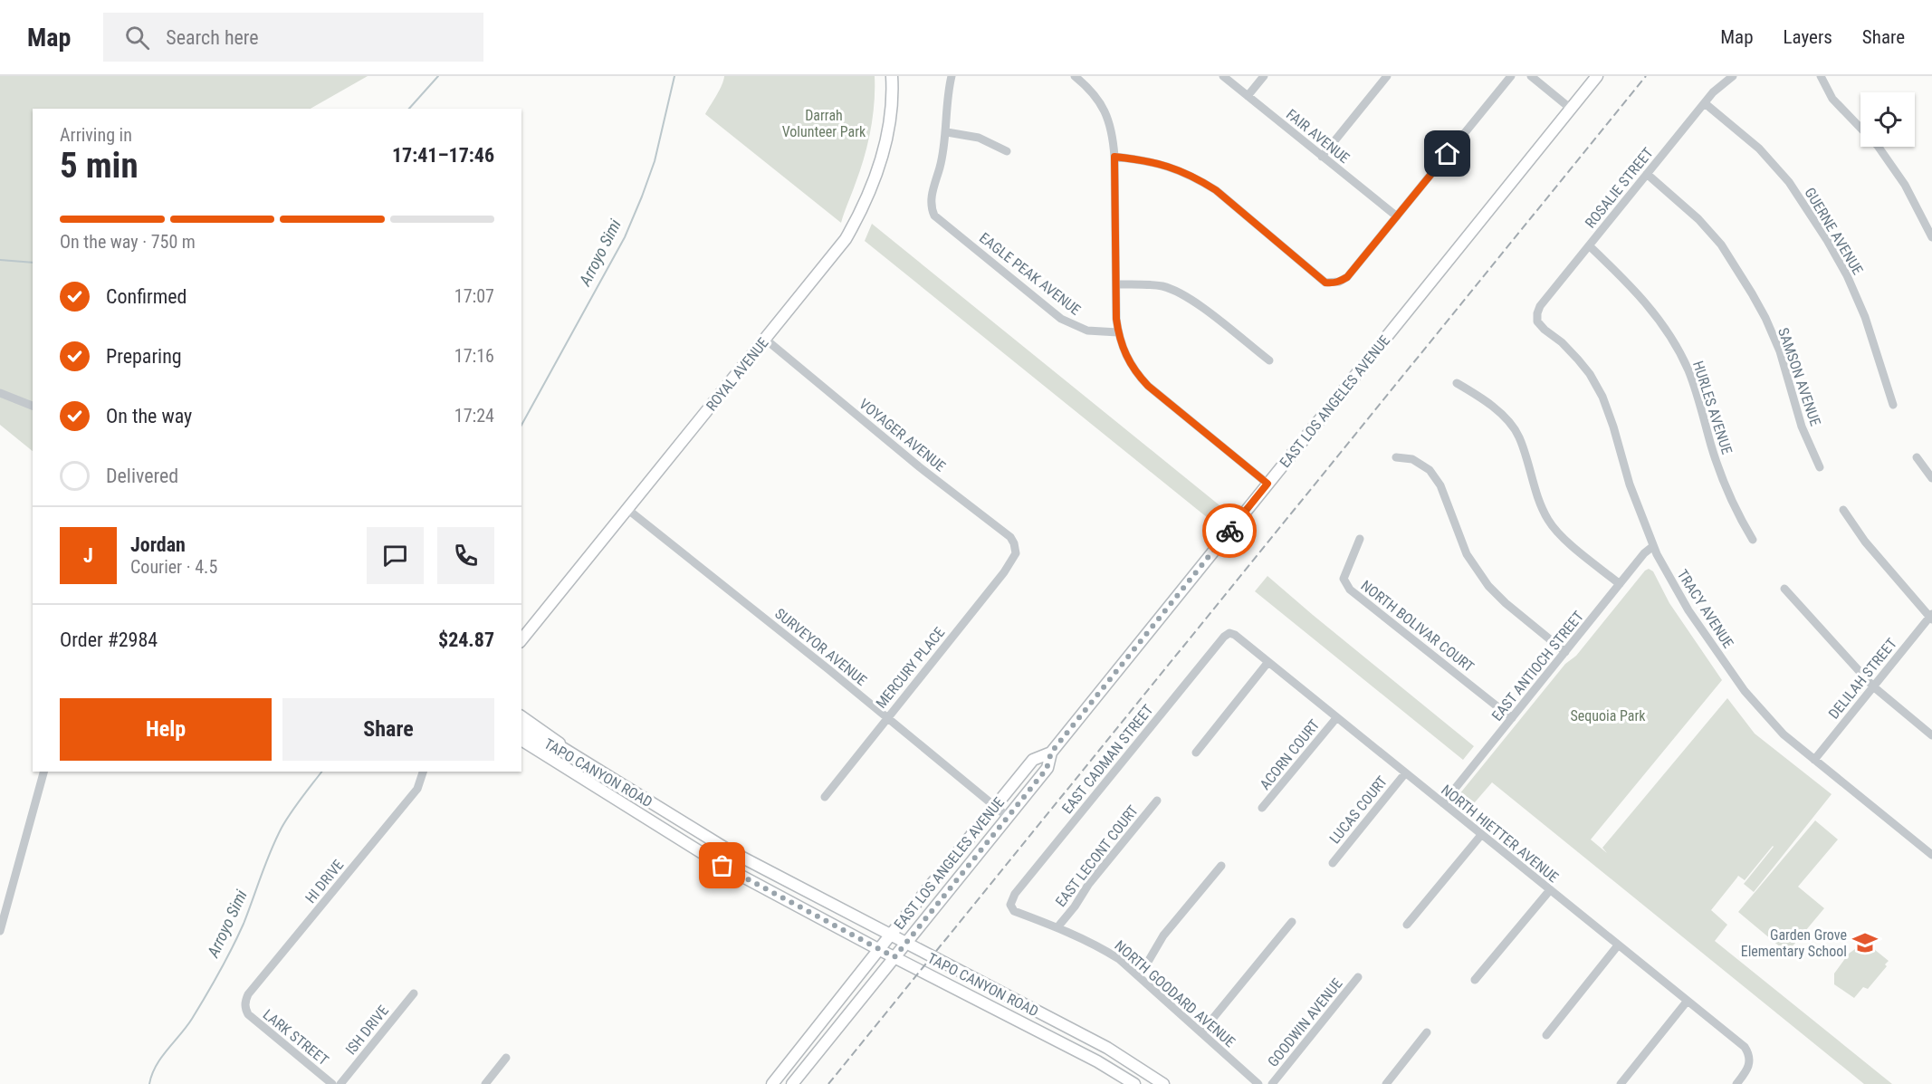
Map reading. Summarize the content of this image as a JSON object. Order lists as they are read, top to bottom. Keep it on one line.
{"streets":{"main road":["ROYAL AVENUE","EAST LOS ANGELES AVENUE","TAPO CANYON ROAD"],"street":["FAIR AVENUE","ROSALIE STREET","GUERNE AVENUE","EAGLE PEAK AVENUE","SAMSON AVENUE","HURLES AVENUE","VOYAGER AVENUE","TRACY AVENUE","NORTH BOLIVAR COURT","SURVEYOR AVENUE","EAST ANTIOCH STREET","MERCURY PLACE","DELILAH STREET","ACORN COURT","EAST CADMAN STREET","LUCAS COURT","NORTH HIETTER AVENUE","EAST LECONT COURT","HI DRIVE","NORTH GOODARD AVENUE","GOODWIN AVENUE","ISH DRIVE","LARK STREET"]},"crossings":[["ROSALIE STREET","GUERNE AVENUE"],["ROSALIE STREET","SAMSON AVENUE"],["ROSALIE STREET","HURLES AVENUE"],["ROSALIE STREET","TRACY AVENUE"],["ROYAL AVENUE","VOYAGER AVENUE"],["ROYAL AVENUE","SURVEYOR AVENUE"],["EAST LOS ANGELES AVENUE","SURVEYOR AVENUE"],["EAST LOS ANGELES AVENUE","TAPO CANYON ROAD"],["VOYAGER AVENUE","MERCURY PLACE"],["TRACY AVENUE","EAST ANTIOCH STREET"],["TRACY AVENUE","DELILAH STREET"],["NORTH BOLIVAR COURT","EAST ANTIOCH STREET"],["SURVEYOR AVENUE","MERCURY PLACE"],["EAST ANTIOCH STREET","NORTH HIETTER AVENUE"],["ACORN COURT","NORTH HIETTER AVENUE"],["EAST CADMAN STREET","NORTH HIETTER AVENUE"],["EAST CADMAN STREET","NORTH GOODARD AVENUE"],["LUCAS COURT","NORTH HIETTER AVENUE"],["EAST LECONT COURT","NORTH GOODARD AVENUE"],["HI DRIVE","LARK STREET"]],"water":["Arroyo Simi"],"parks":["Darrah Volunteer Park","Sequoia Park"],"places":{"school or university":["Garden Grove Elementary School"]},"page":{"header":"Map","search":"Search here","nav":["Map","Layers","Share"],"heading":["5 min","Arriving in","17:41–17:46"],"panel":["Jordan","Courier · 4.5","Order #2984","$24.87"],"bar":"On the way · 750 m","list":[["Confirmed","17:07"],["Preparing","17:16"],["On the way","17:24"],"Delivered"],"round":"J","buttons":["Help","Share"]}}
